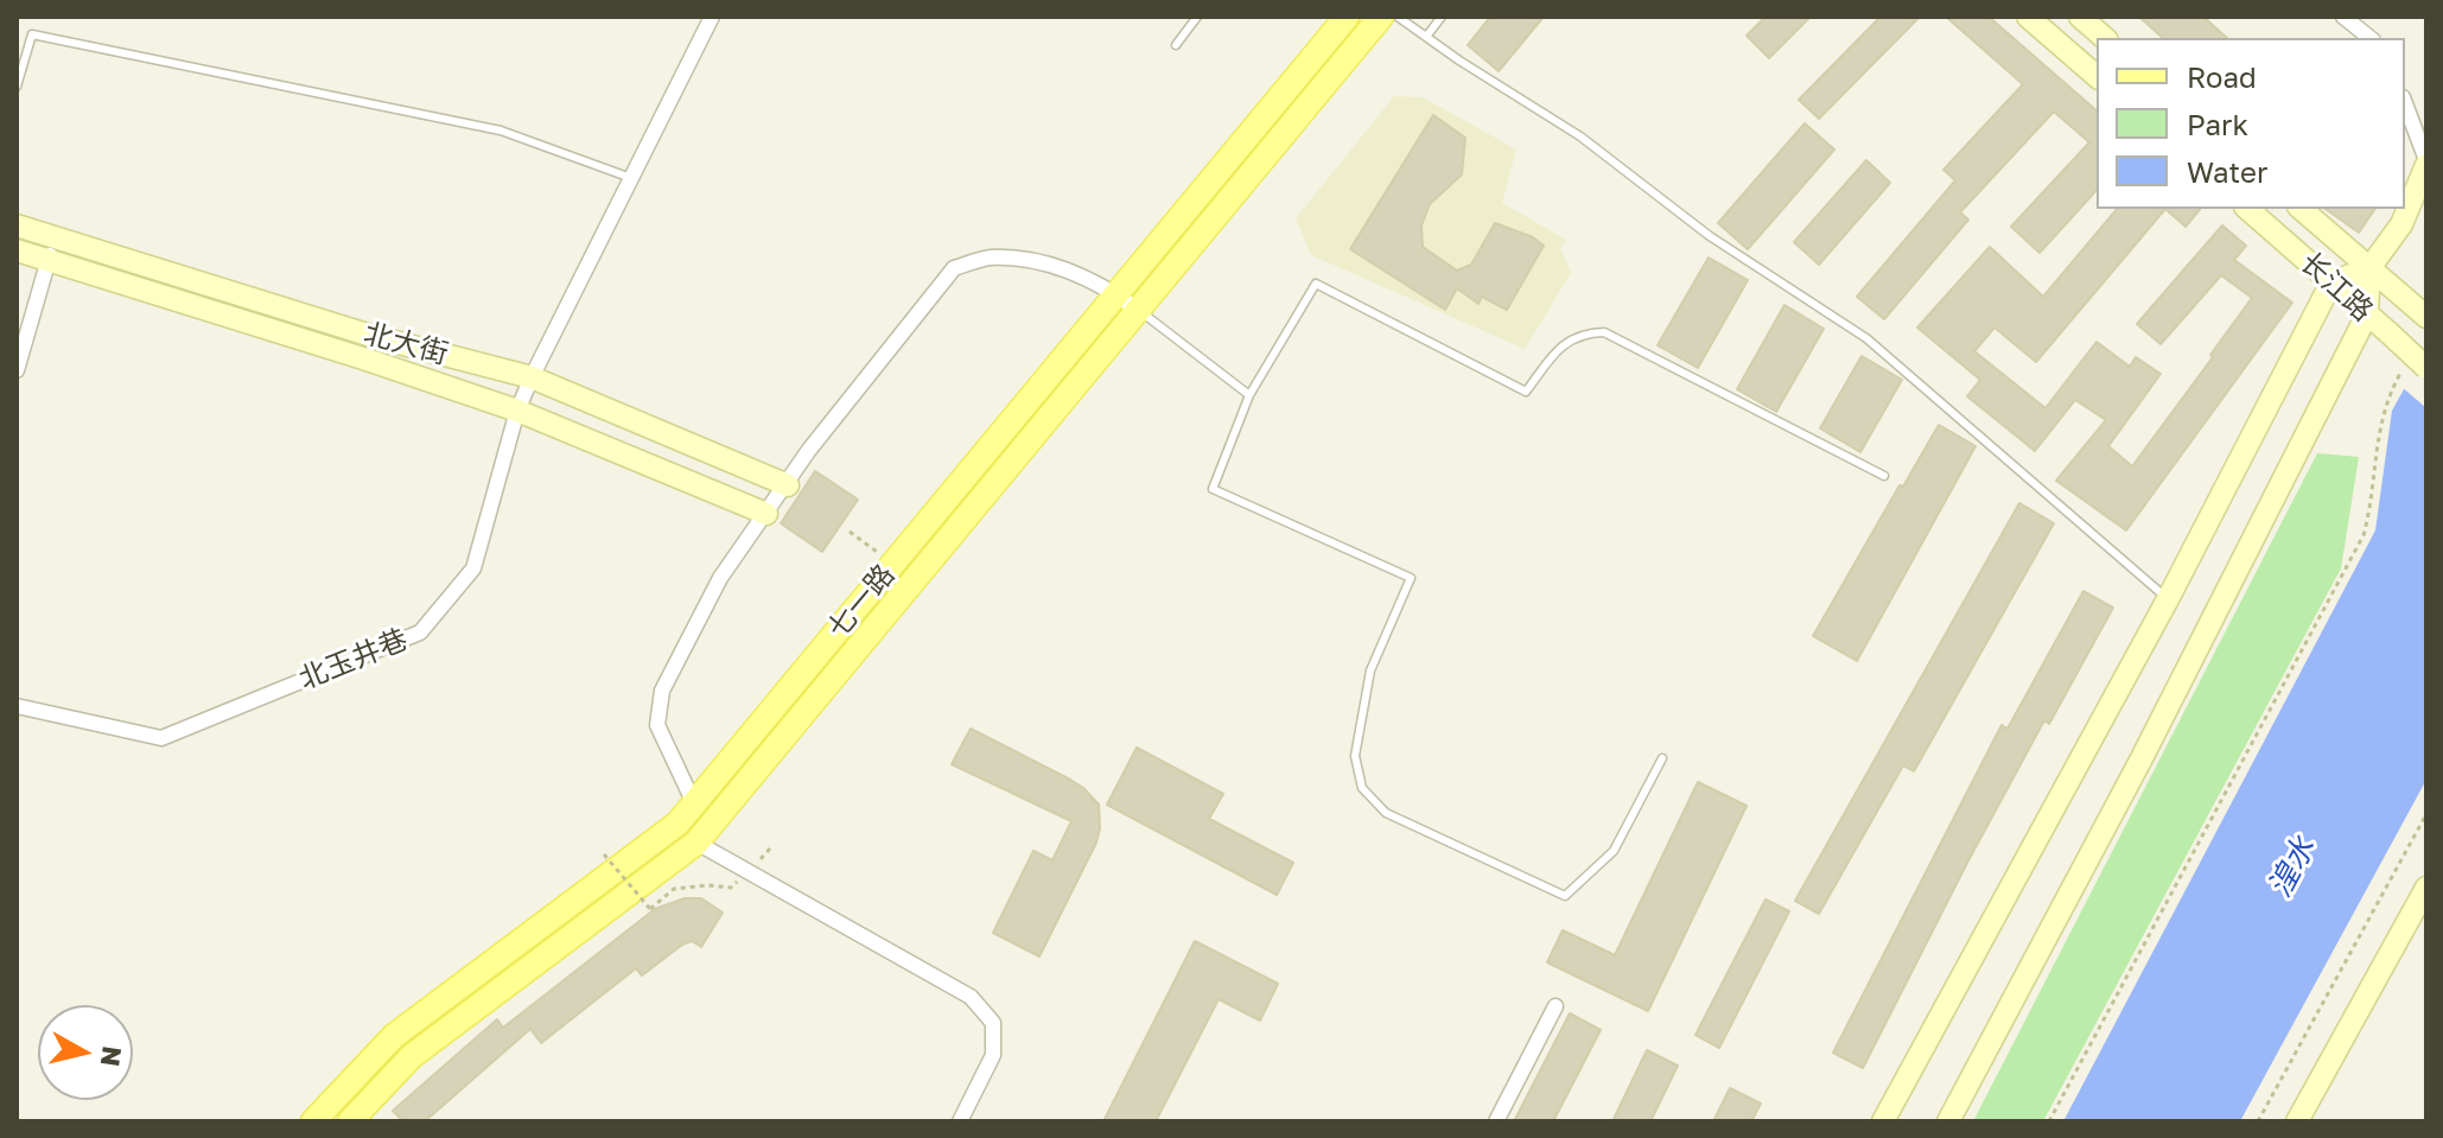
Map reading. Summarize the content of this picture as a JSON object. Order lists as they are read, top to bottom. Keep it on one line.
{"streets":{"main road":["长江路","北大街","七一路"],"street":["北玉井巷"]},"crossings":[["北大街","北玉井巷"]],"water":["湟水"],"legend":["Road","Park","Water"],"north":"right"}
